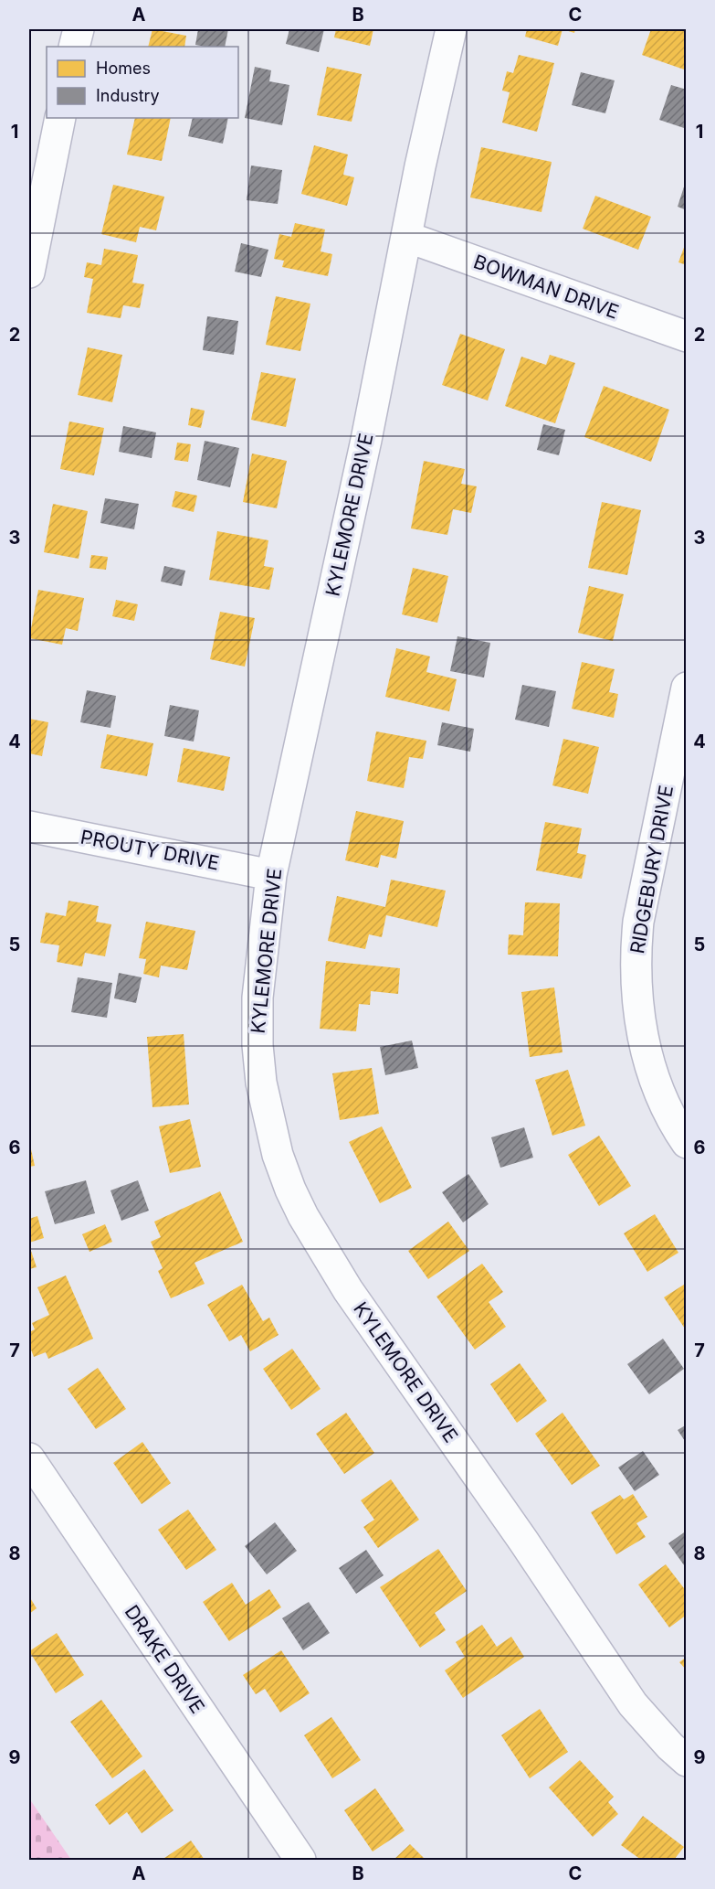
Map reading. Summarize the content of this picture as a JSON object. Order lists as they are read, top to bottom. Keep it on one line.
{"streets":{"street":["BOWMAN DRIVE","KYLEMORE DRIVE","PROUTY DRIVE","RIDGEBURY DRIVE","DRAKE DRIVE"]},"crossings":[["BOWMAN DRIVE","KYLEMORE DRIVE"],["KYLEMORE DRIVE","PROUTY DRIVE"]],"legend":["Homes","Industry"],"grid":{"columns":["A","B","C"],"rows":["1","2","3","4","5","6","7","8","9"]}}
